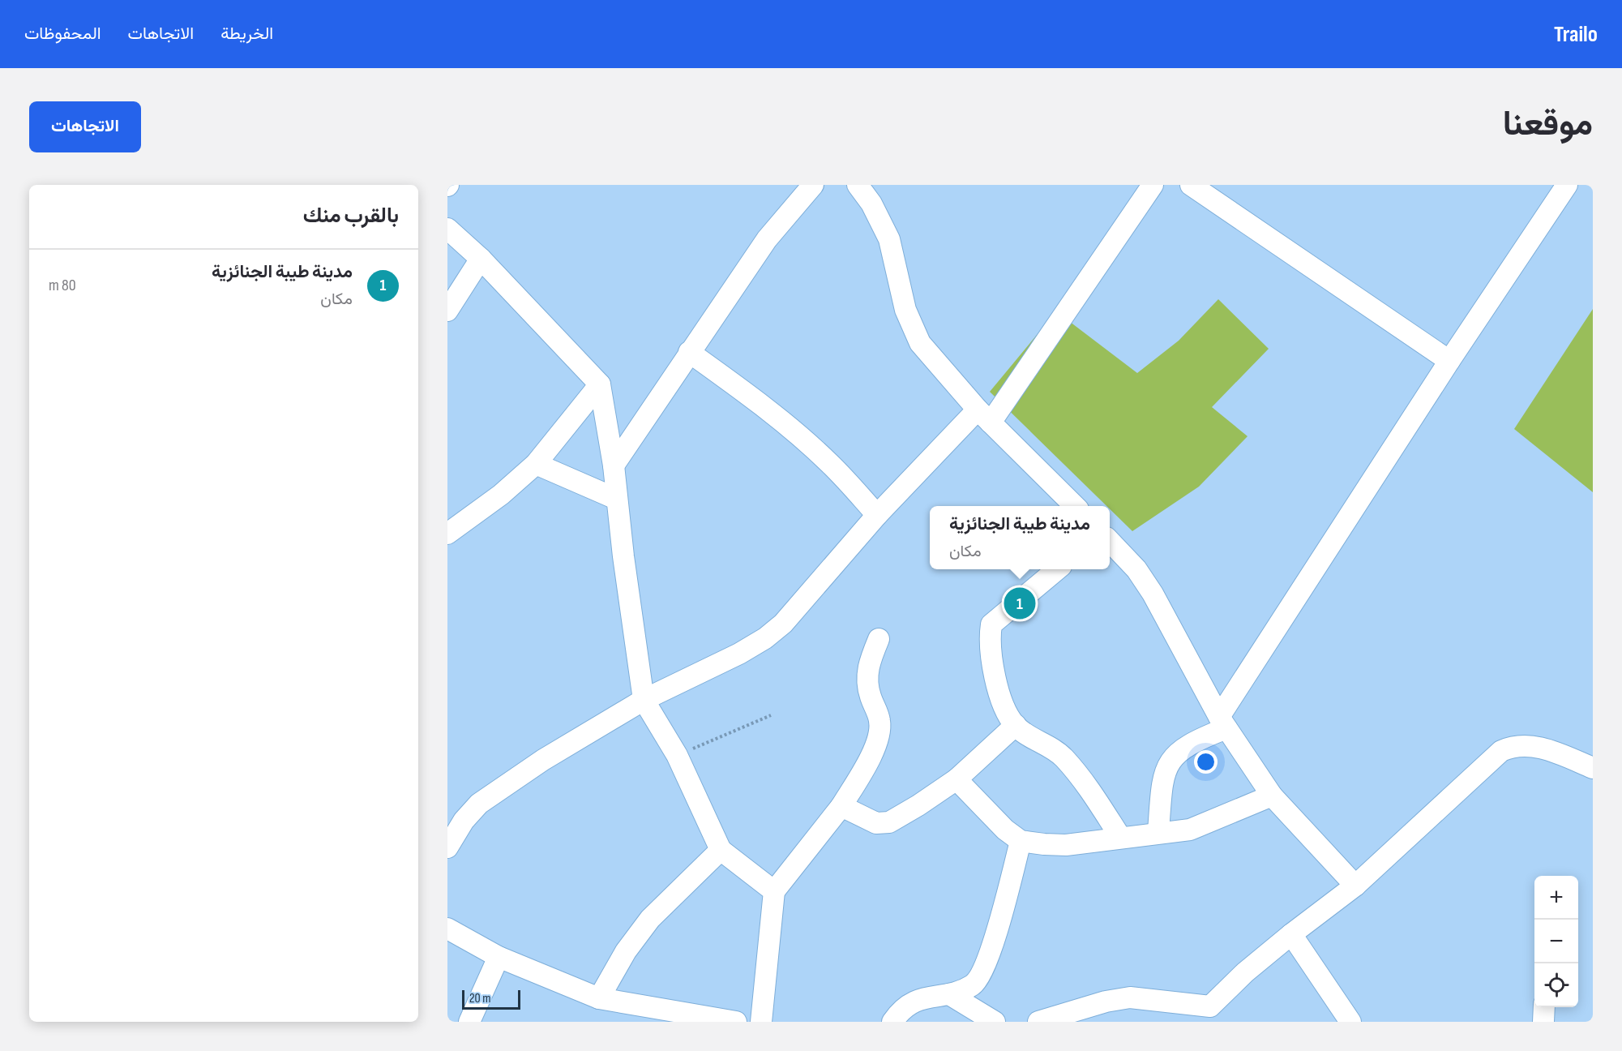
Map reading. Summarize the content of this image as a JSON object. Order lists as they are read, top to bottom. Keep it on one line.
{"scale_bar":"20 m","page":{"header":"Trailo","nav":["الخريطة","الاتجاهات","المحفوظات"],"title":"موقعنا","buttons":"الاتجاهات","heading":"بالقرب منك","list":[{"mark":"1","name":"مدينة طيبة الجنائزية","note":"مكان","value":"80 m"}],"popup":["مدينة طيبة الجنائزية","مكان"],"pins":"1","map_buttons":["+","−"],"scale":"20 m"}}
